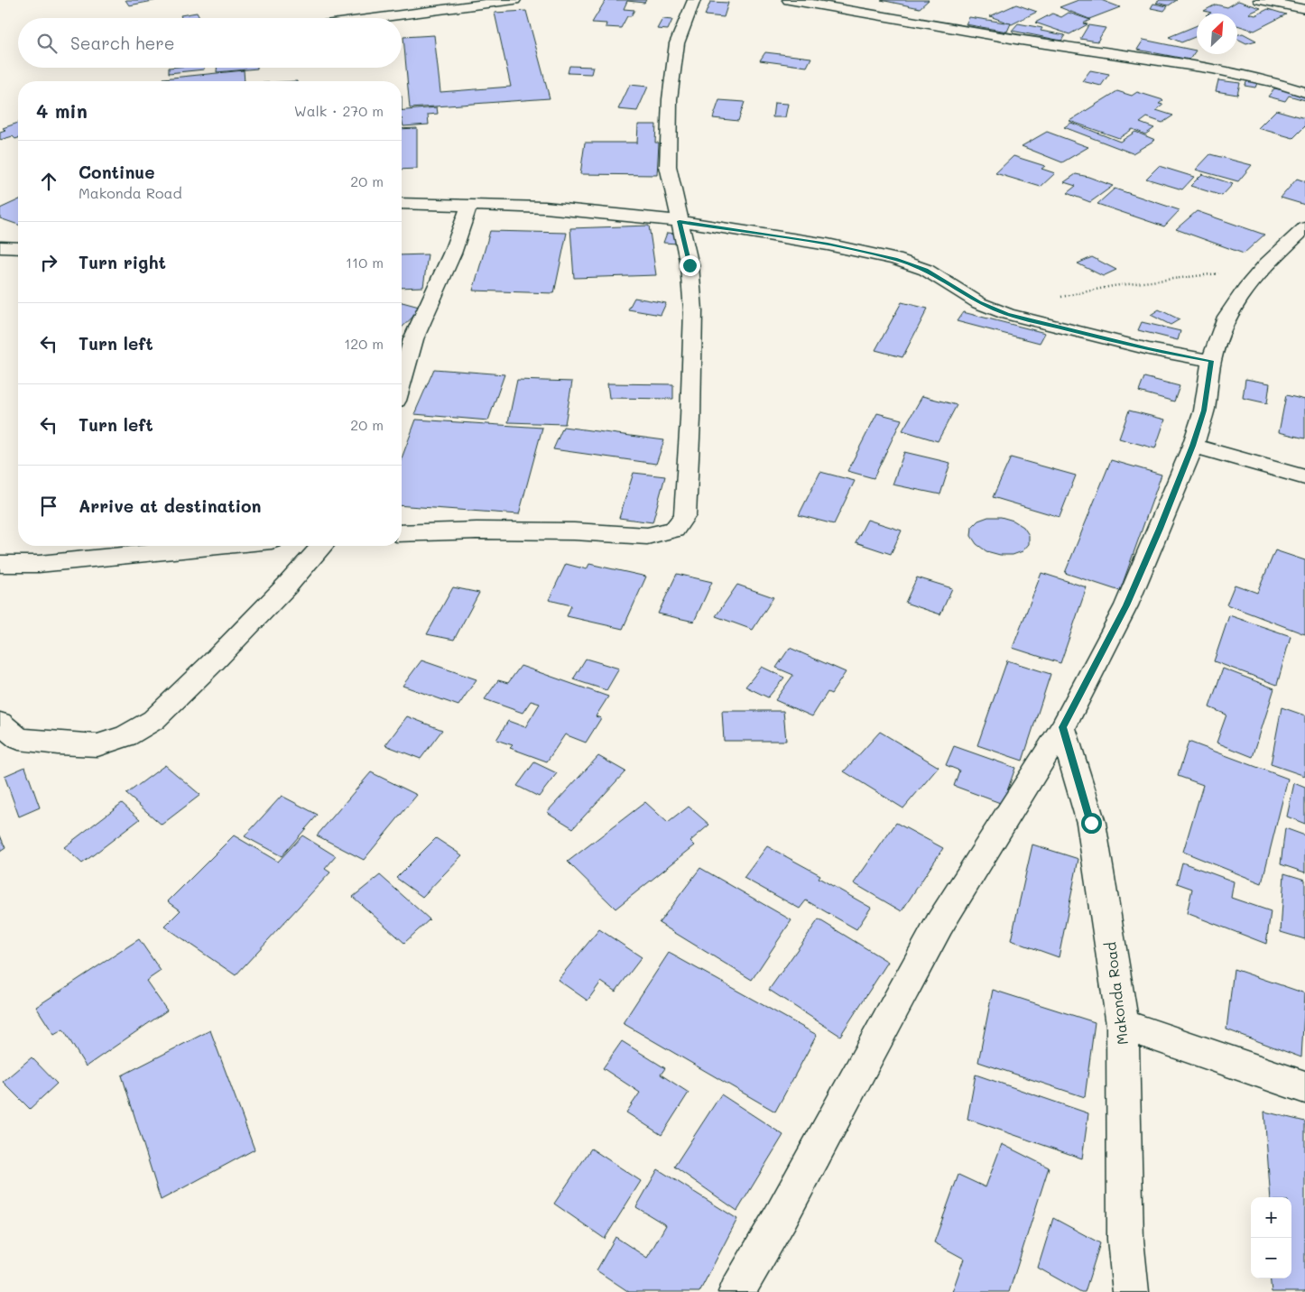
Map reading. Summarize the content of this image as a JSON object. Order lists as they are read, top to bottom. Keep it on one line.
{"streets":{"street":["Makonda Road"]},"north":"top right","page":{"search":"Search here","heading":["4 min","Walk · 270 m"],"list":[["Continue","Makonda Road","20 m"],["Turn right","110 m"],["Turn left","120 m"],["Turn left","20 m"],"Arrive at destination"],"map_buttons":["+","−"]}}
